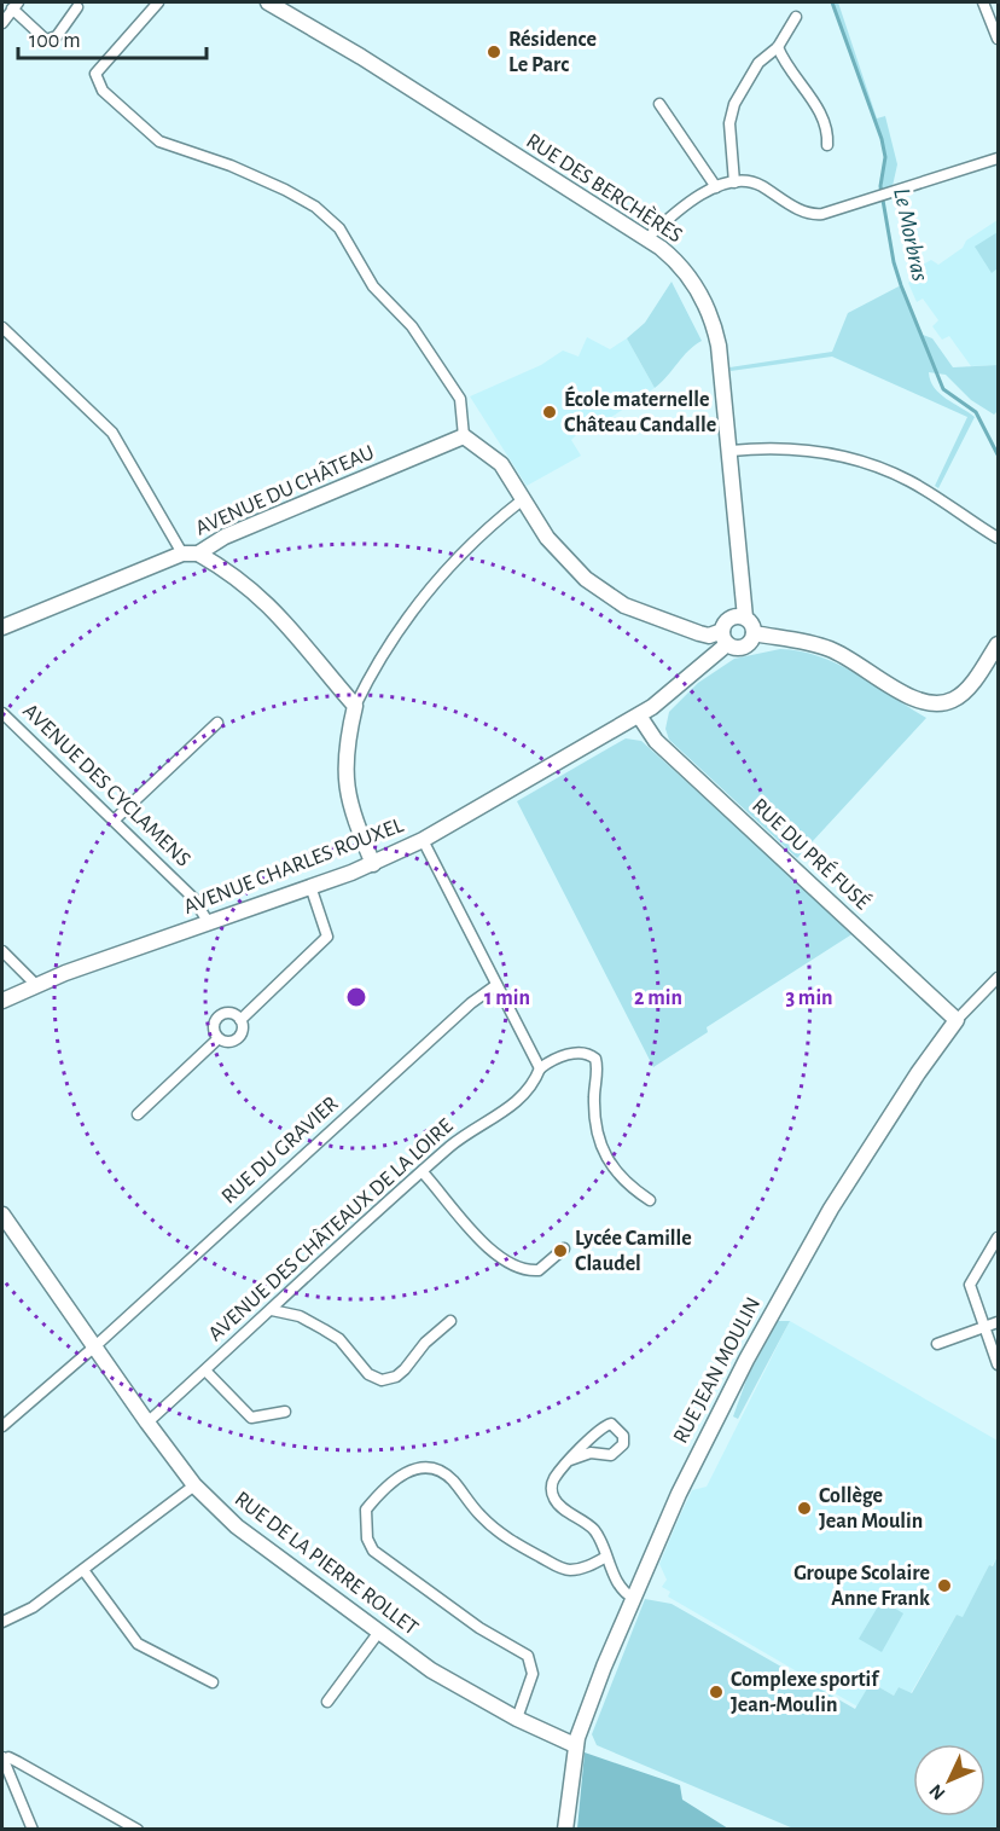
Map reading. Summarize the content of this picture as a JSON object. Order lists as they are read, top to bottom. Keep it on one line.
{"streets":{"street":["RUE DES BERCHÈRES","AVENUE DU CHÂTEAU","AVENUE DES CYCLAMENS","RUE DU PRÉ FUSÉ","AVENUE CHARLES ROUXEL","RUE DU GRAVIER","AVENUE DES CHÂTEAUX DE LA LOIRE","RUE JEAN MOULIN","RUE DE LA PIERRE ROLLET"]},"crossings":[["RUE DES BERCHÈRES","AVENUE CHARLES ROUXEL"],["AVENUE DES CYCLAMENS","AVENUE CHARLES ROUXEL"],["RUE DU PRÉ FUSÉ","AVENUE CHARLES ROUXEL"],["RUE DU PRÉ FUSÉ","RUE JEAN MOULIN"],["RUE DU GRAVIER","RUE DE LA PIERRE ROLLET"],["AVENUE DES CHÂTEAUX DE LA LOIRE","RUE DE LA PIERRE ROLLET"],["RUE JEAN MOULIN","RUE DE LA PIERRE ROLLET"]],"water":["Le Morbras"],"places":["Résidence Le Parc","École maternelle Château Candalle","Lycée Camille Claudel","Collège Jean Moulin","Groupe Scolaire Anne Frank","Complexe sportif Jean-Moulin"],"scale_bar":"100 m","north":"bottom left","rings":["1 min","2 min","3 min"]}
